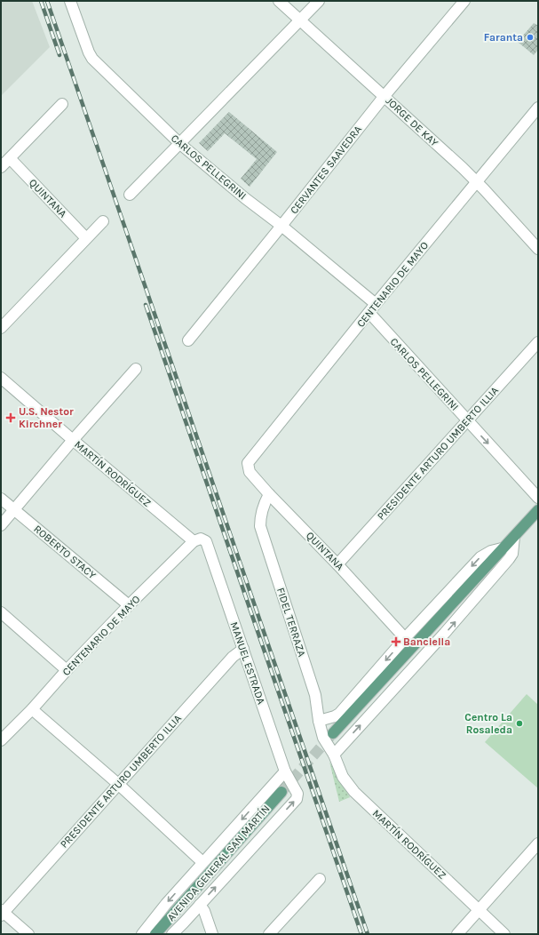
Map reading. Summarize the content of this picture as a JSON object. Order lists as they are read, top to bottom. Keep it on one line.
{"streets":{"main road":["AVENIDA GENERAL SAN MARTÍN"],"street":["JORGE DE KAY","CARLOS PELLEGRINI","CERVANTES SAAVEDRA","QUINTANA","CENTENARIO DE MAYO","PRESIDENTE ARTURO UMBERTO ILLIA","MARTÍN RODRÍGUEZ","ROBERTO STACY","FIDEL TERRAZA","MANUEL ESTRADA"]},"crossings":[["JORGE DE KAY","CERVANTES SAAVEDRA"],["JORGE DE KAY","CENTENARIO DE MAYO"],["CARLOS PELLEGRINI","CERVANTES SAAVEDRA"],["CARLOS PELLEGRINI","CENTENARIO DE MAYO"],["CARLOS PELLEGRINI","PRESIDENTE ARTURO UMBERTO ILLIA"],["QUINTANA","CENTENARIO DE MAYO"],["QUINTANA","PRESIDENTE ARTURO UMBERTO ILLIA"],["QUINTANA","FIDEL TERRAZA"],["CENTENARIO DE MAYO","MARTÍN RODRÍGUEZ"],["CENTENARIO DE MAYO","ROBERTO STACY"],["CENTENARIO DE MAYO","MANUEL ESTRADA"],["PRESIDENTE ARTURO UMBERTO ILLIA","MANUEL ESTRADA"],["MARTÍN RODRÍGUEZ","FIDEL TERRAZA"],["MARTÍN RODRÍGUEZ","MANUEL ESTRADA"]],"places":{"other":["Faranta","Centro La Rosaleda"],"health":["U.S. Nestor Kirchner","Banciella"]}}
